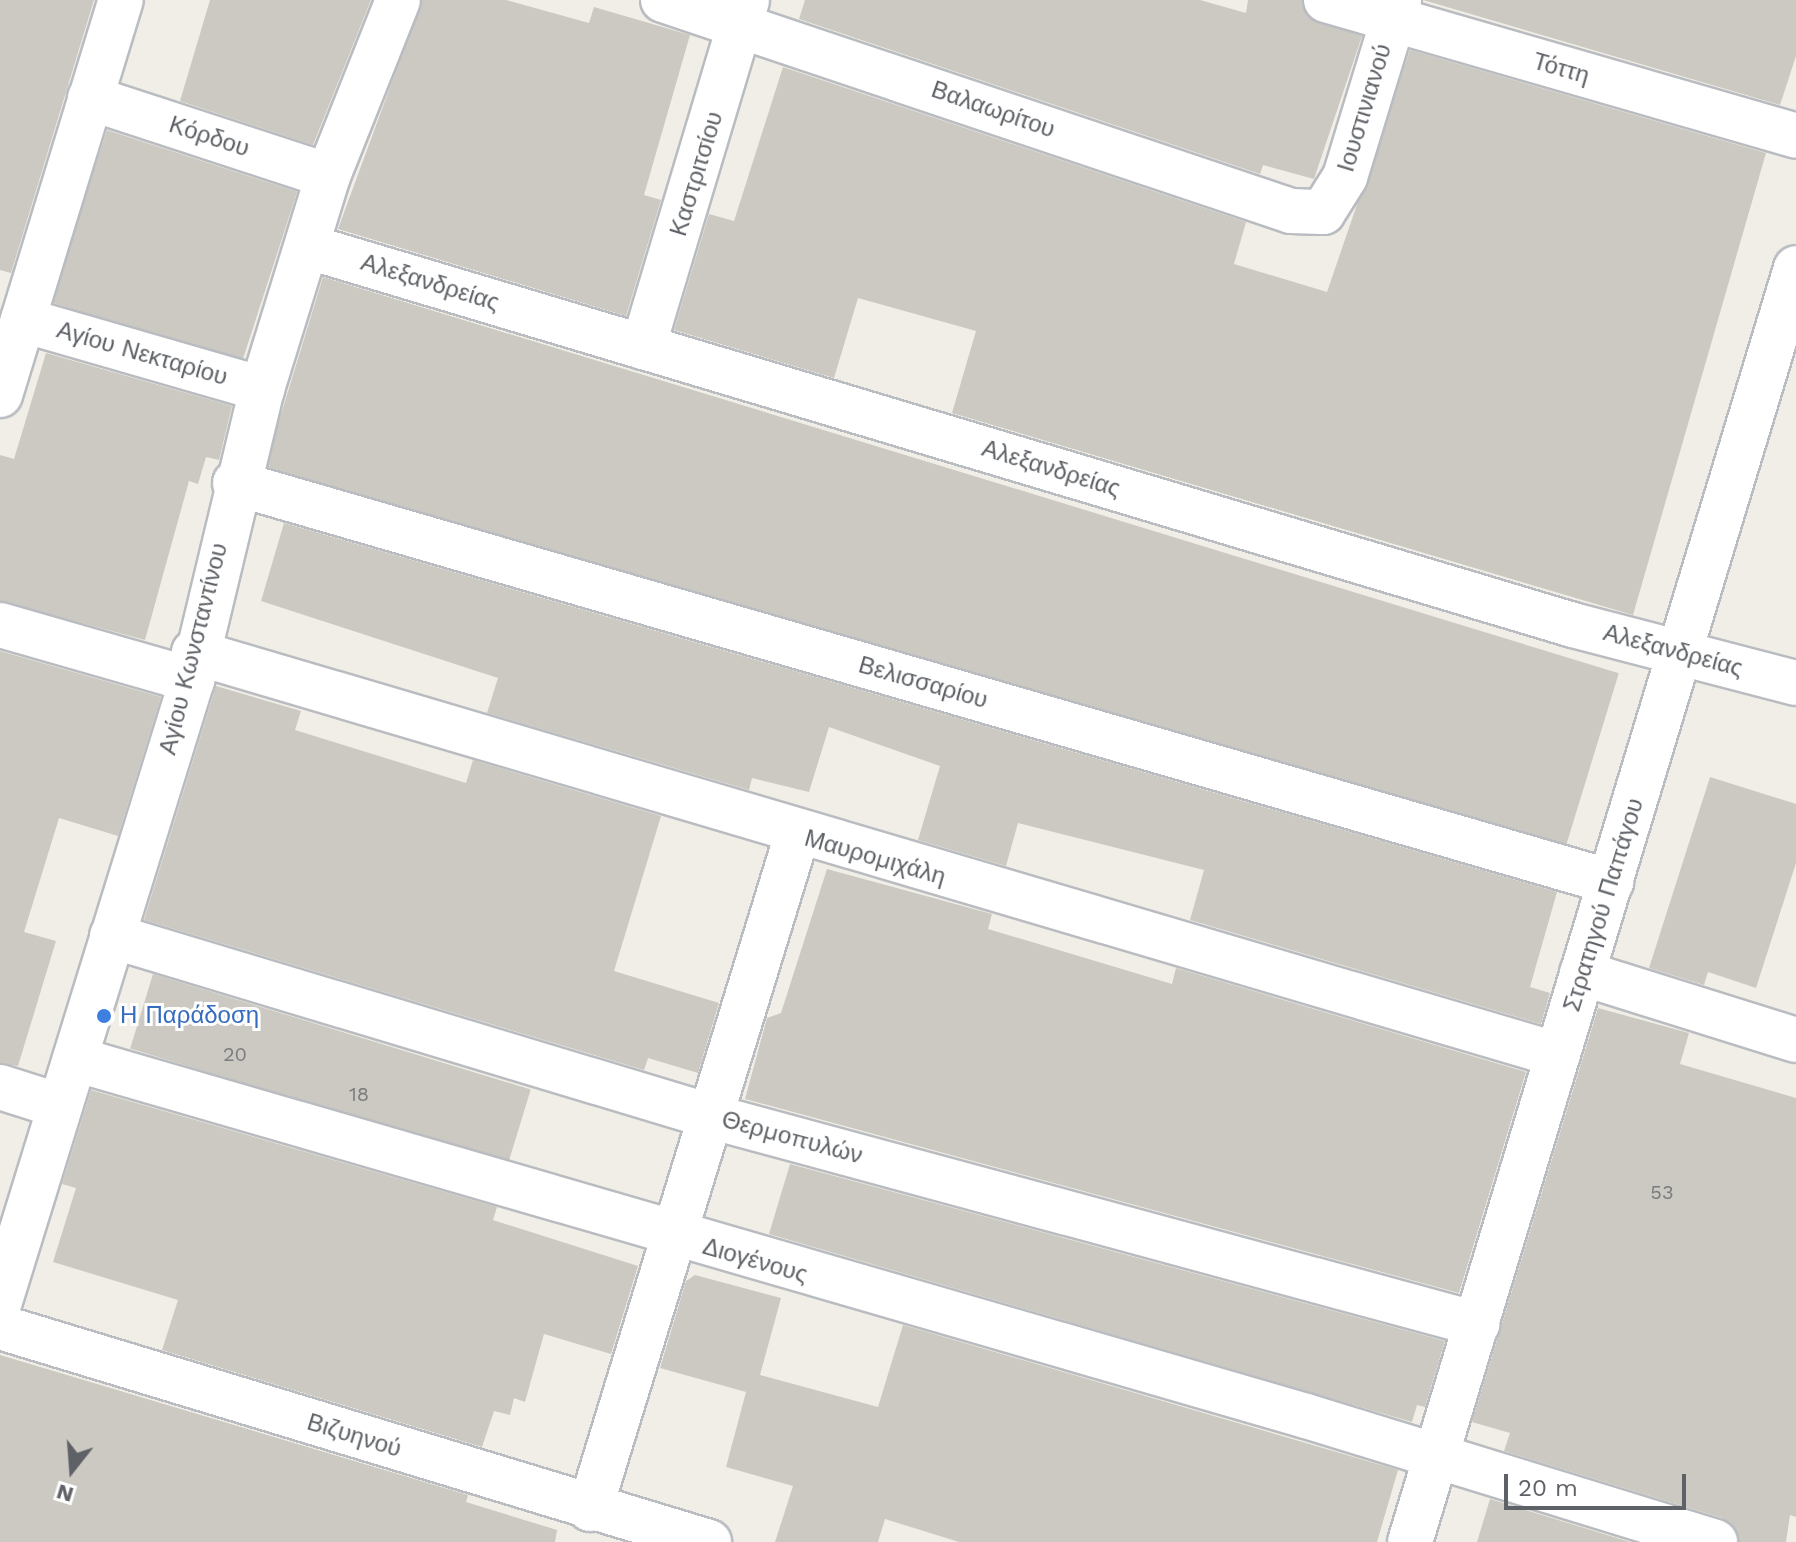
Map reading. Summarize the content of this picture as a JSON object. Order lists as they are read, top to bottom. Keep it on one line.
{"streets":{"street":["Τόττη","Ιουστινιανού","Βαλαωρίτου","Κόρδου","Καστριτσίου","Αλεξανδρείας","Αγίου Νεκταρίου","Αγίου Κωνσταντίνου","Βελισσαρίου","Μαυρομιχάλη","Στρατηγού Παπάγου","Θερμοπυλών","Διογένους","Βιζυηνού"]},"crossings":[["Τόττη","Ιουστινιανού"],["Ιουστινιανού","Βαλαωρίτου"],["Βαλαωρίτου","Καστριτσίου"],["Κόρδου","Αγίου Κωνσταντίνου"],["Καστριτσίου","Αλεξανδρείας"],["Αλεξανδρείας","Αγίου Κωνσταντίνου"],["Αλεξανδρείας","Στρατηγού Παπάγου"],["Αγίου Νεκταρίου","Αγίου Κωνσταντίνου"],["Αγίου Κωνσταντίνου","Βελισσαρίου"],["Αγίου Κωνσταντίνου","Μαυρομιχάλη"],["Αγίου Κωνσταντίνου","Θερμοπυλών"],["Αγίου Κωνσταντίνου","Διογένους"],["Βελισσαρίου","Στρατηγού Παπάγου"],["Μαυρομιχάλη","Στρατηγού Παπάγου"],["Στρατηγού Παπάγου","Θερμοπυλών"],["Στρατηγού Παπάγου","Διογένους"]],"places":["Η Παράδοση"],"house_numbers":["20","18","53"],"scale_bar":"20 m","north":"bottom"}
